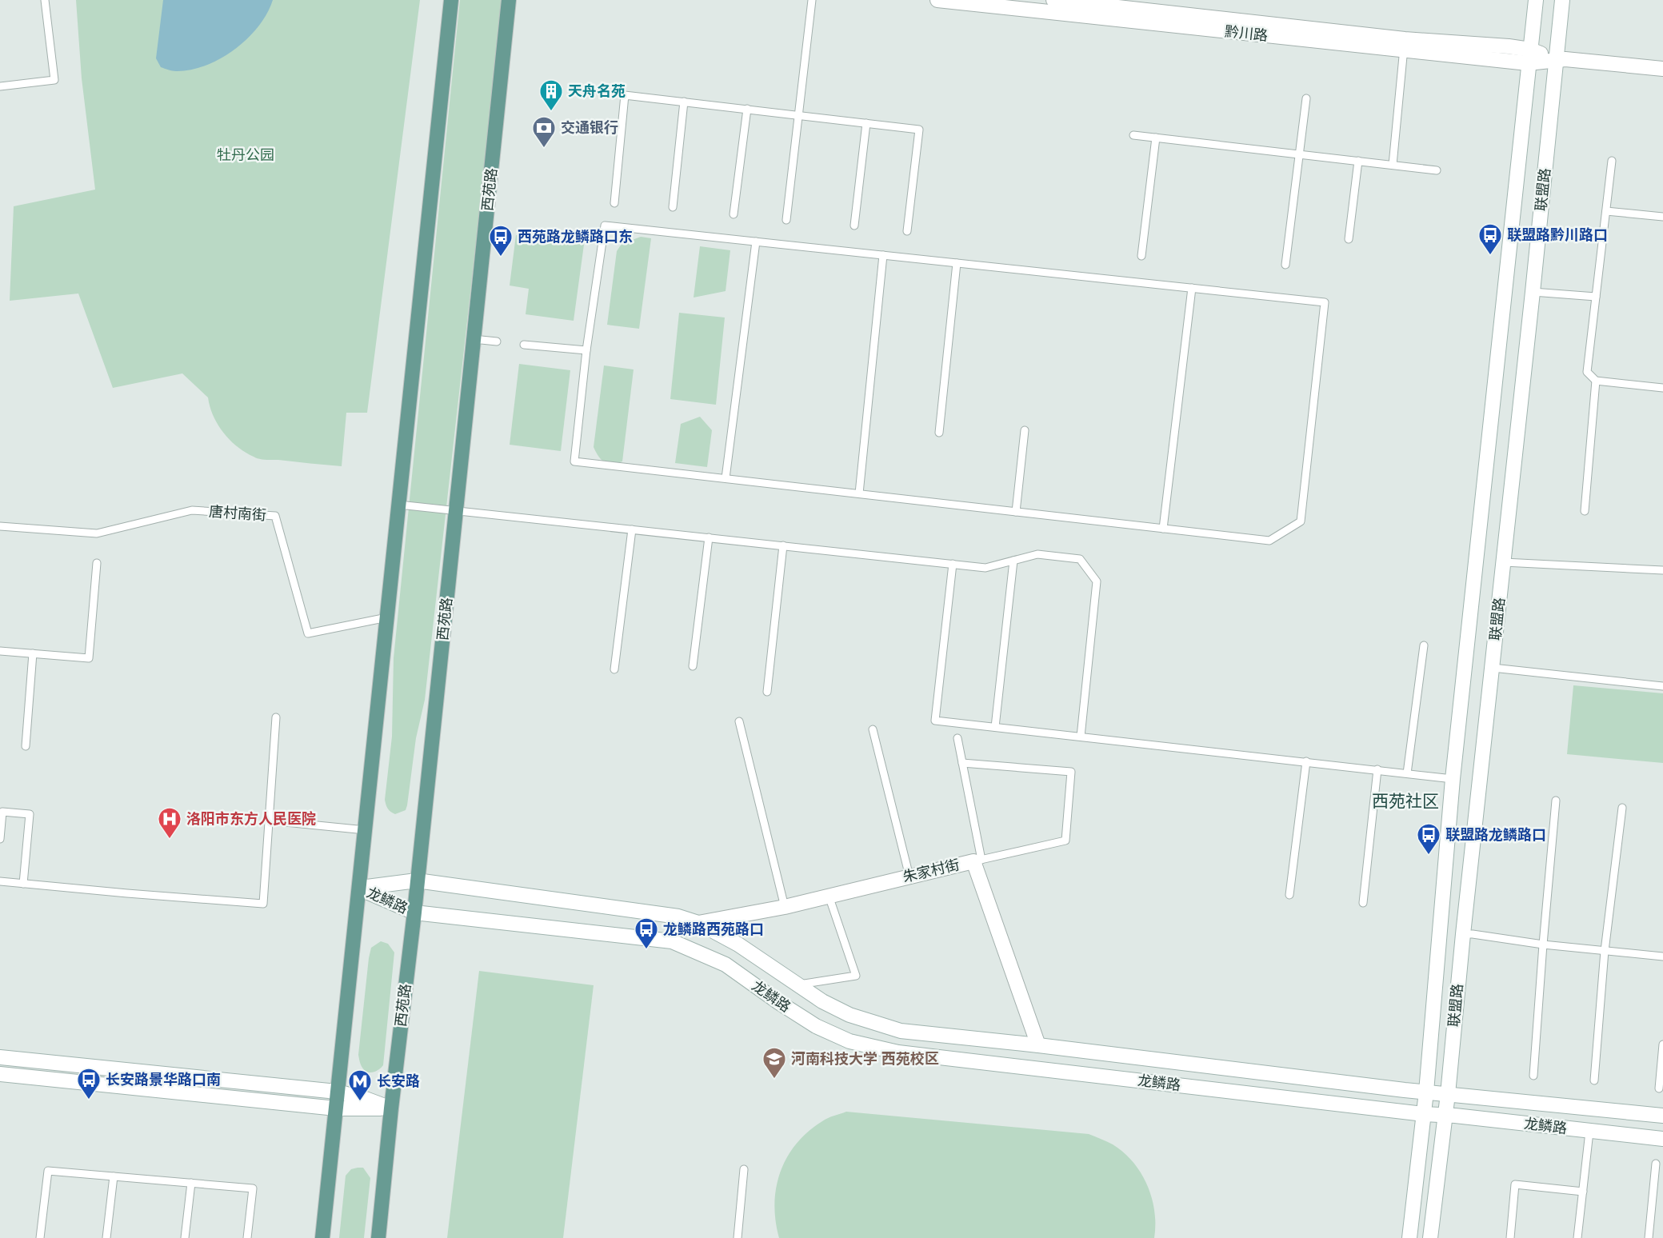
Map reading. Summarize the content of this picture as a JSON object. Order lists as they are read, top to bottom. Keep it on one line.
{"streets":{"main road":["黔川路","西苑路","联盟路","朱家村街","龙鳞路"],"lane":["唐村南街"]},"crossings":[["黔川路","联盟路"],["西苑路","龙鳞路"],["联盟路","龙鳞路"],["朱家村街","龙鳞路"]],"districts":["西苑社区"],"parks":["牡丹公园"],"places":{"building":["天舟名苑"],"bank":["交通银行"],"bus stop":["联盟路黔川路口","西苑路龙鳞路口东","联盟路龙鳞路口","龙鳞路西苑路口","长安路景华路口南"],"hospital":["洛阳市东方人民医院"],"school or university":["河南科技大学 西苑校区"],"metro station":["长安路"]}}
